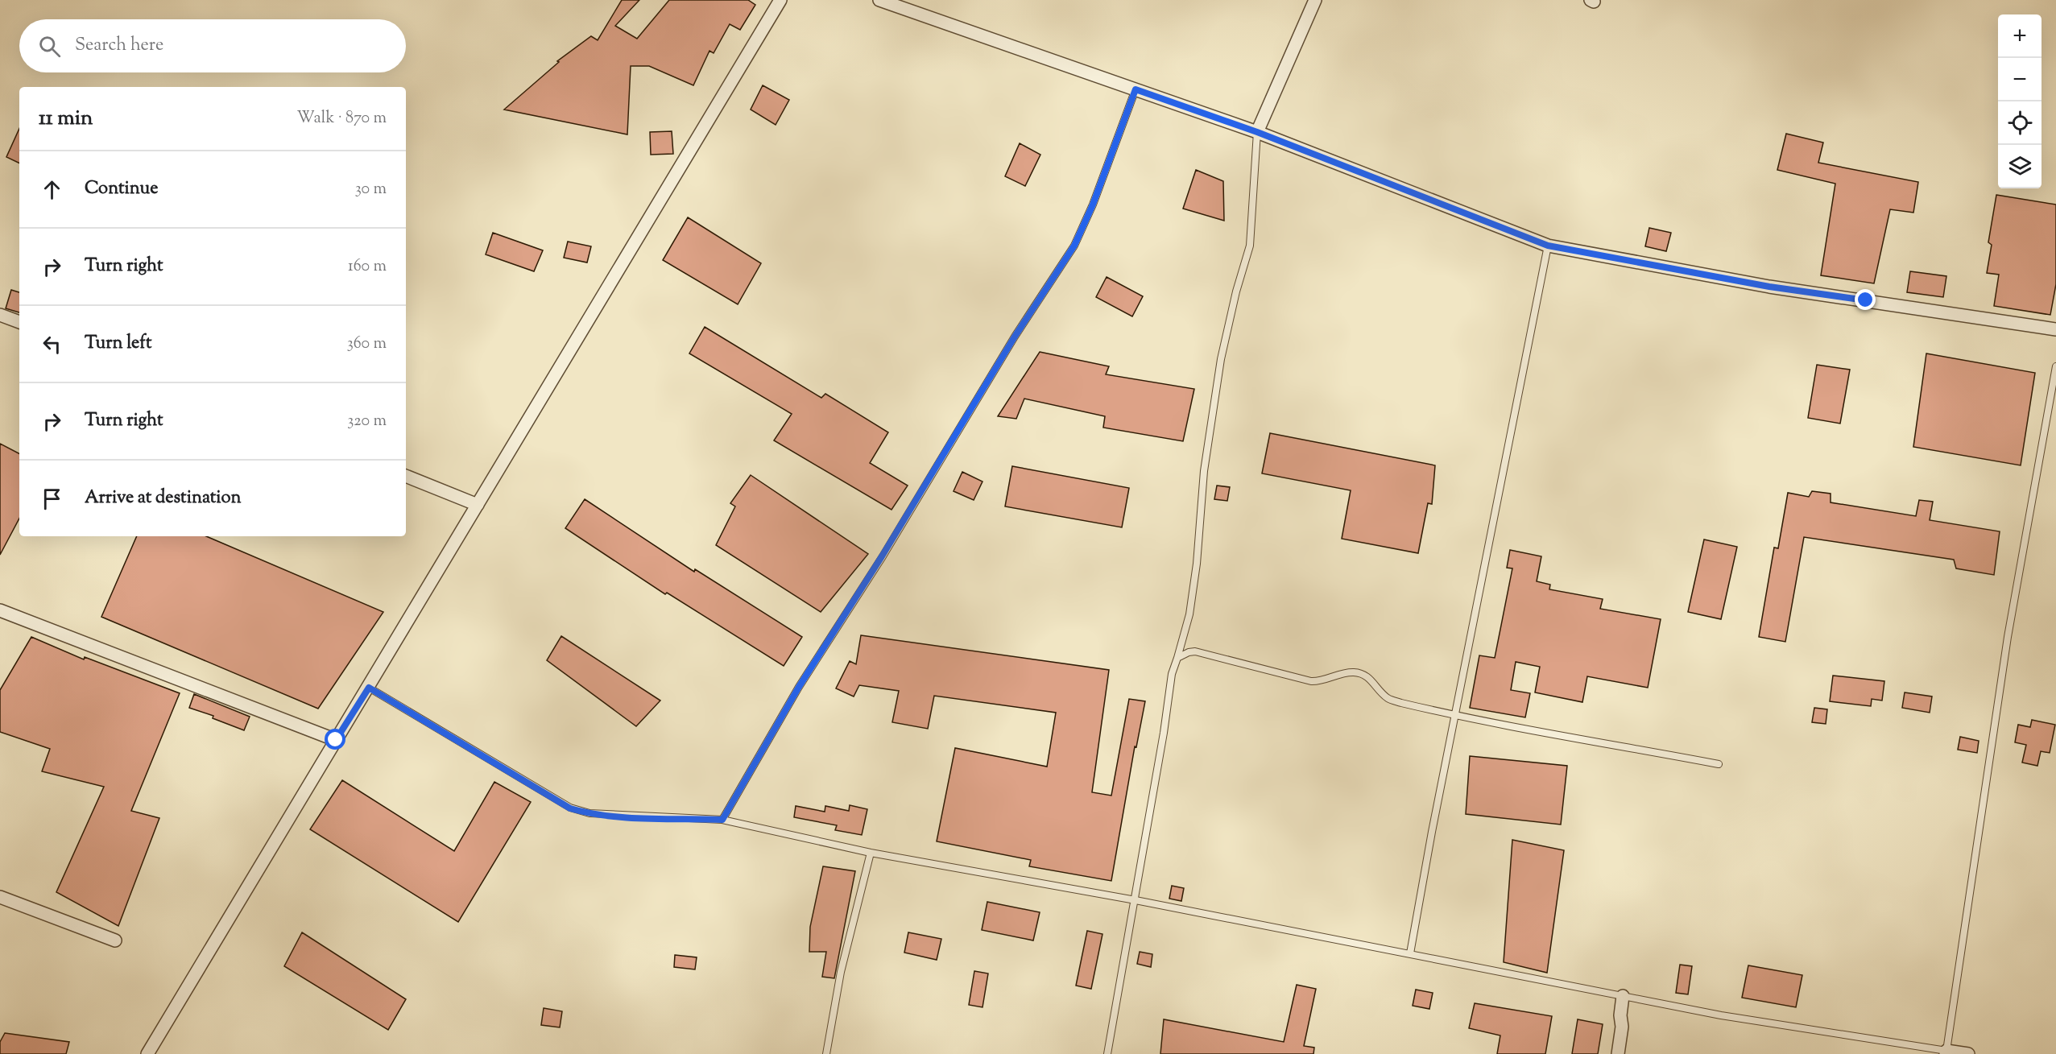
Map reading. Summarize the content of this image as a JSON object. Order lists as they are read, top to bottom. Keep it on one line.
{"page":{"map_buttons":["+","−"],"search":"Search here","heading":["11 min","Walk · 870 m"],"list":[["Continue","30 m"],["Turn right","160 m"],["Turn left","360 m"],["Turn right","320 m"],"Arrive at destination"]}}
